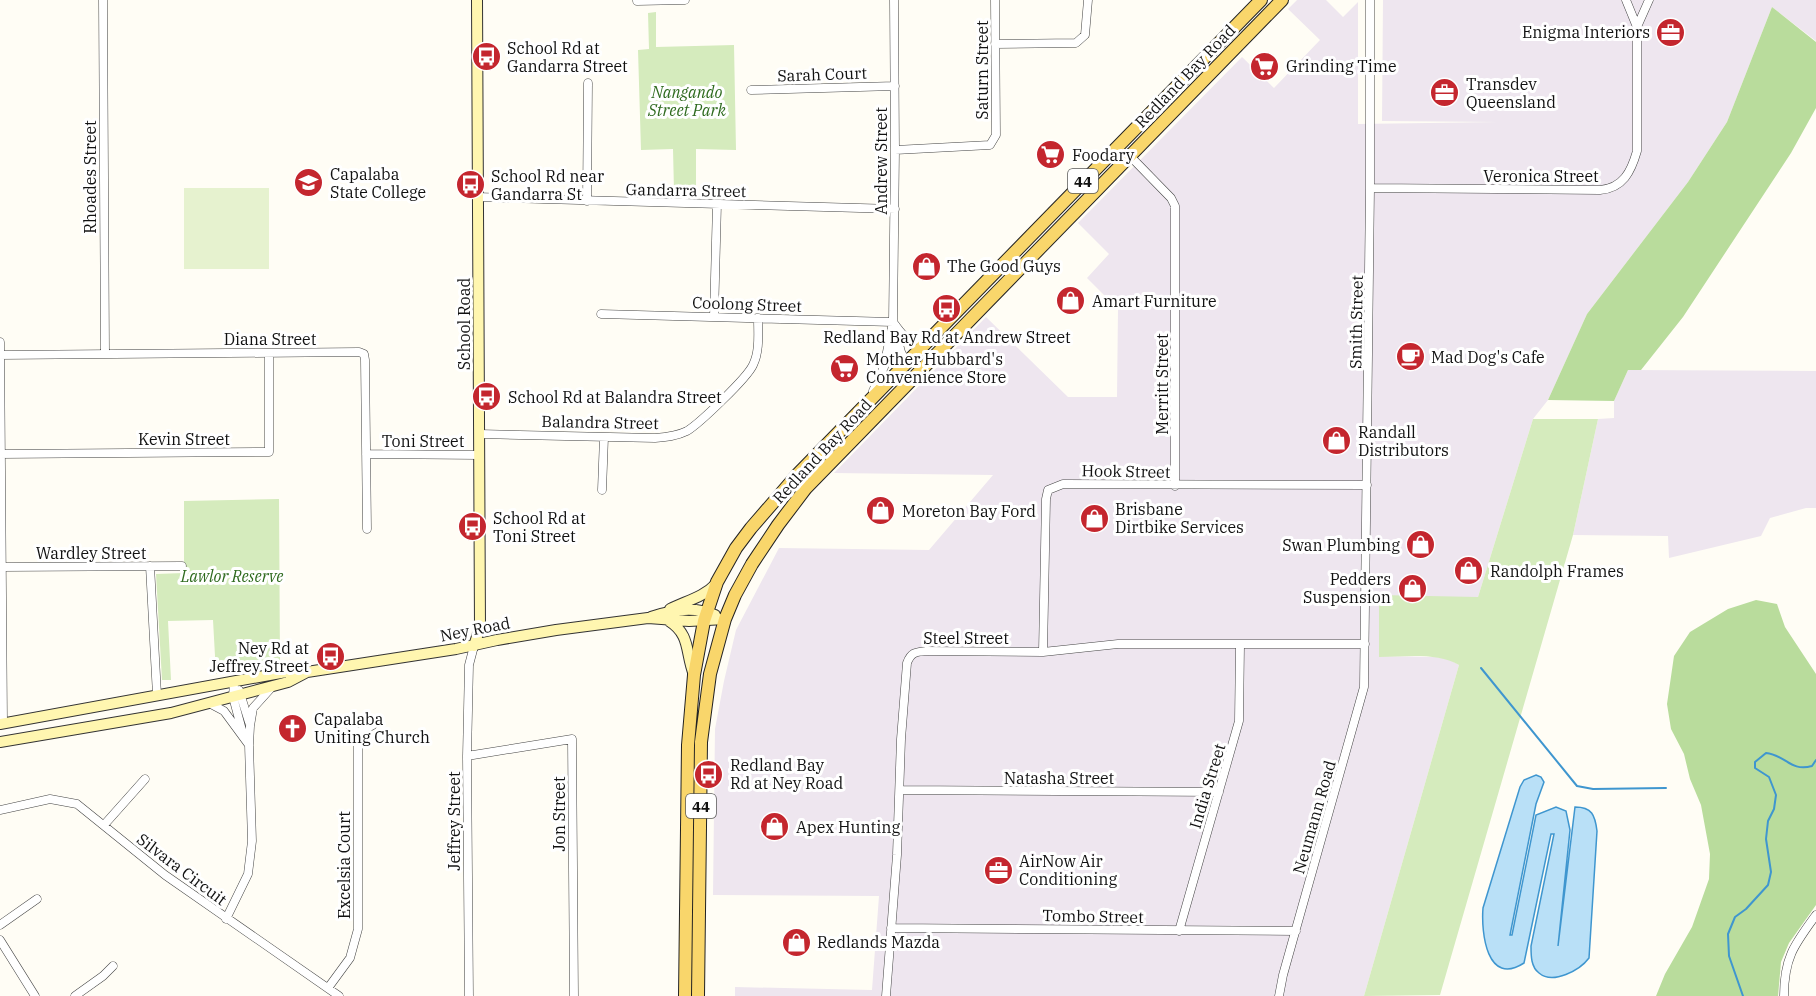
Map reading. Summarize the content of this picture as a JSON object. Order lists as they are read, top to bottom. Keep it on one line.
{"streets":{"main road":["Redland Bay Road","44","School Road","Ney Road"],"street":["Saturn Street","Sarah Court","Andrew Street","Veronica Street","Rhoades Street","Gandarra Street","Coolong Street","Smith Street","Diana Street","Merritt Street","Balandra Street","Kevin Street","Toni Street","Hook Street","Wardley Street","Steel Street","Natasha Street","India Street","Jon Street","Neumann Road","Jeffrey Street","Excelsia Court","Silvara Circuit","Tombo Street"]},"crossings":[["Saturn Street","Andrew Street"],["Sarah Court","Andrew Street"],["Redland Bay Road","Andrew Street"],["Redland Bay Road","Merritt Street"],["Redland Bay Road","Ney Road"],["Andrew Street","Gandarra Street"],["Andrew Street","Coolong Street"],["Veronica Street","Smith Street"],["Rhoades Street","Diana Street"],["Gandarra Street","School Road"],["Coolong Street","Balandra Street"],["Smith Street","Hook Street"],["Smith Street","Steel Street"],["Smith Street","Neumann Road"],["School Road","Balandra Street"],["School Road","Toni Street"],["School Road","Ney Road"],["School Road","Jeffrey Street"],["Diana Street","Kevin Street"],["Diana Street","Toni Street"],["Merritt Street","Hook Street"],["Hook Street","Steel Street"],["Ney Road","Jeffrey Street"],["Steel Street","Natasha Street"],["Steel Street","India Street"],["Steel Street","Neumann Road"],["Steel Street","Tombo Street"],["Natasha Street","India Street"],["India Street","Tombo Street"],["Jon Street","Jeffrey Street"],["Neumann Road","Tombo Street"],["Excelsia Court","Silvara Circuit"]],"parks":["Nangando Street Park","Lawlor Reserve"],"places":{"office":["Enigma Interiors","Transdev Queensland","AirNow Air Conditioning"],"bus stop":["School Rd at Gandarra Street","School Rd near Gandarra St","Redland Bay Rd at Andrew Street","School Rd at Balandra Street","School Rd at Toni Street","Ney Rd at Jeffrey Street","Redland Bay Rd at Ney Road"],"supermarket":["Grinding Time","Foodary","Mother Hubbard's Convenience Store"],"school or university":["Capalaba State College"],"shop":["The Good Guys","Amart Furniture","Randall Distributors","Moreton Bay Ford","Brisbane Dirtbike Services","Swan Plumbing","Randolph Frames","Pedders Suspension","Apex Hunting","Redlands Mazda"],"cafe":["Mad Dog's Cafe"],"church":["Capalaba Uniting Church"]}}
